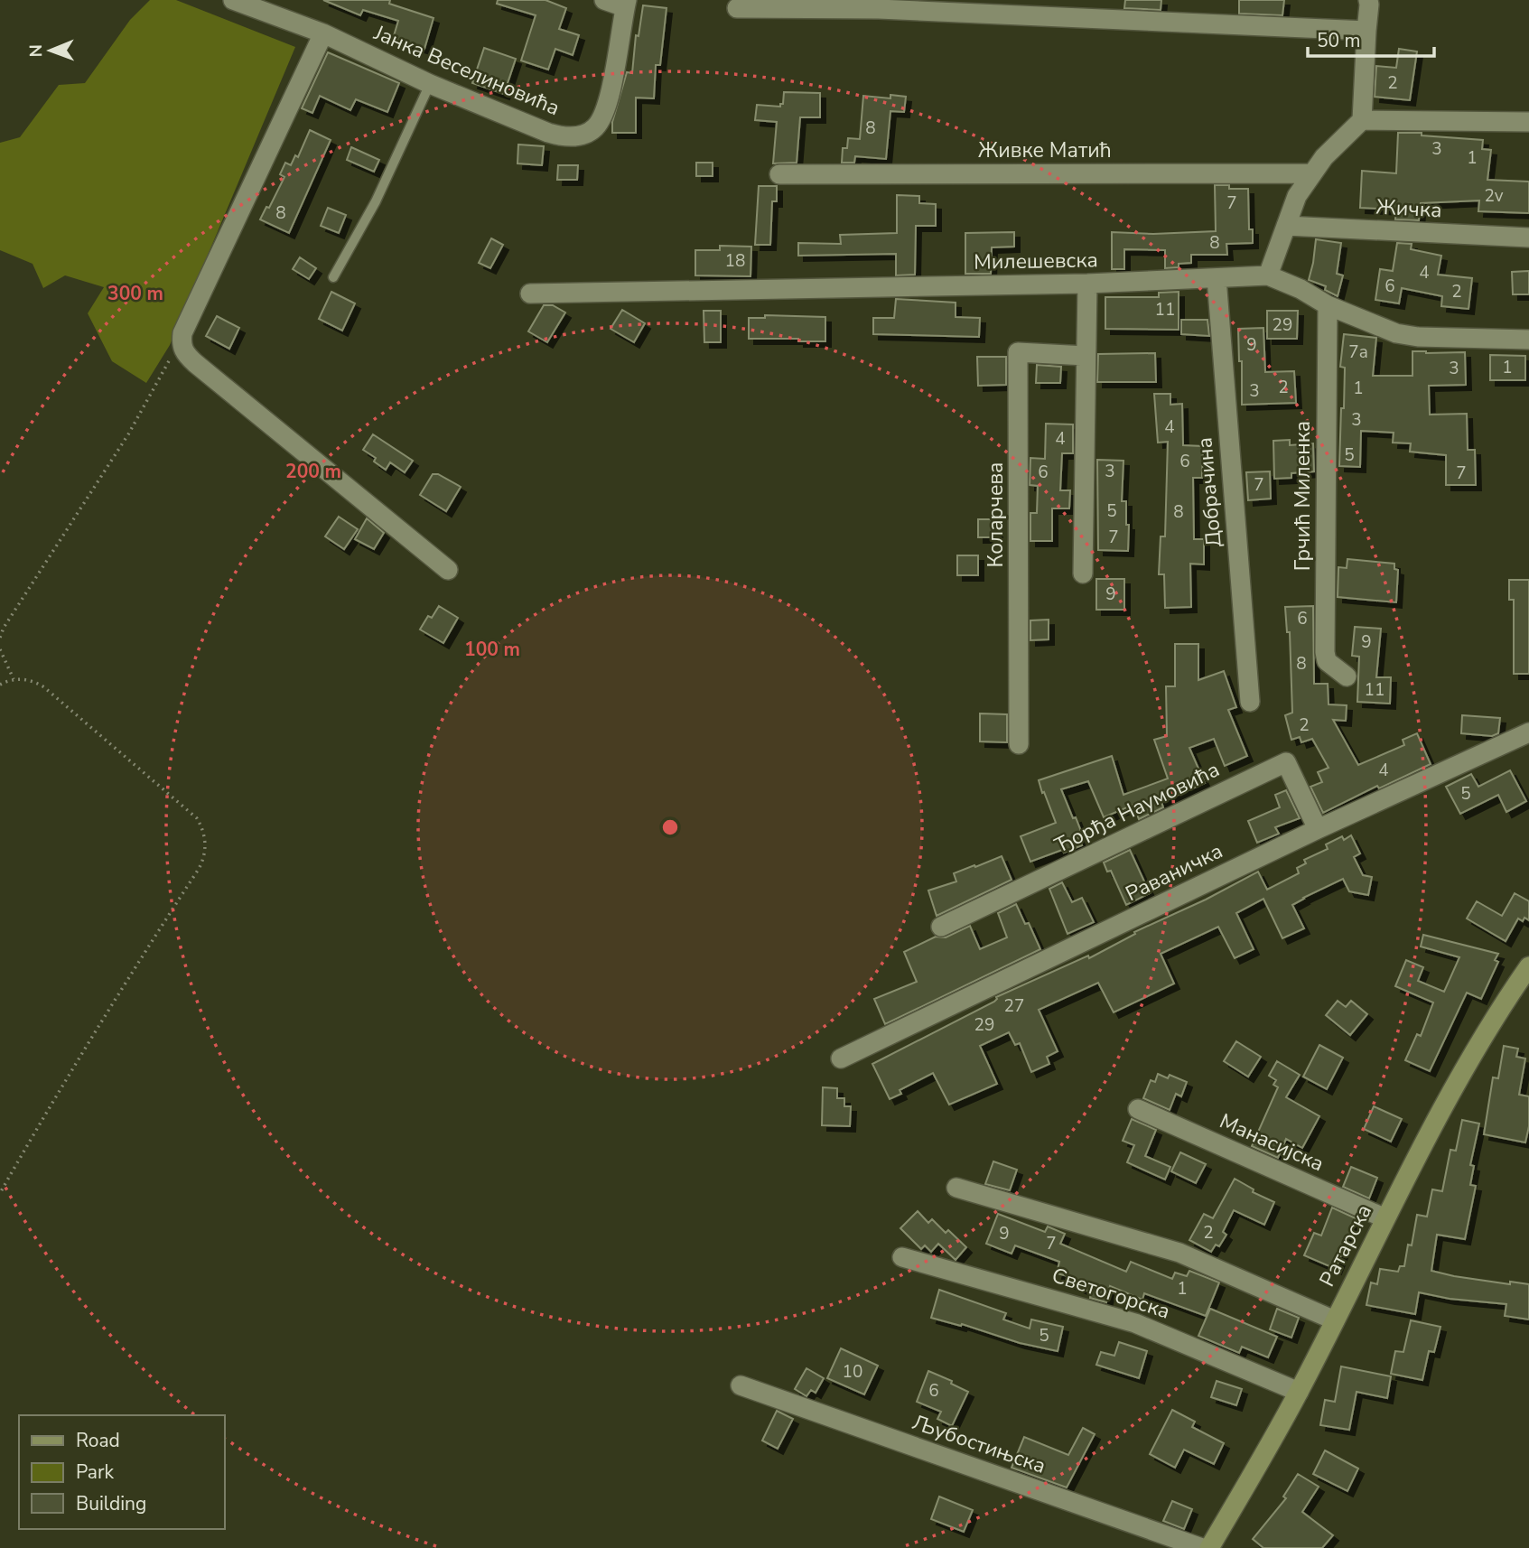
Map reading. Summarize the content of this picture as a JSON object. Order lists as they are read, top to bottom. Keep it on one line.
{"streets":{"street":["Јанка Веселиновића","Живке Матић","Жичка","Милешевска","Добрачина","Грчић Миленка","Коларчева","Ђорђа Наумовића","Раваничка","Манасијска","Ратарска","Светогорска","Љубостињска"]},"crossings":[["Милешевска","Добрачина"],["Милешевска","Грчић Миленка"],["Ђорђа Наумовића","Раваничка"],["Манасијска","Ратарска"],["Ратарска","Светогорска"]],"house_numbers":["2","8","3","1","2v","7","8","8","18","4","6","2","11","29","9","7a","1","3","2","1","3","3","4","4","5","6","3","6","7","7","5","8","7","9","6","9","8","11","2","4","5","27","29","2","9","7","1","5","10","6"],"legend":["Road","Park","Building"],"scale_bar":"50 m","north":"left","rings":["300 m","200 m","100 m"]}
